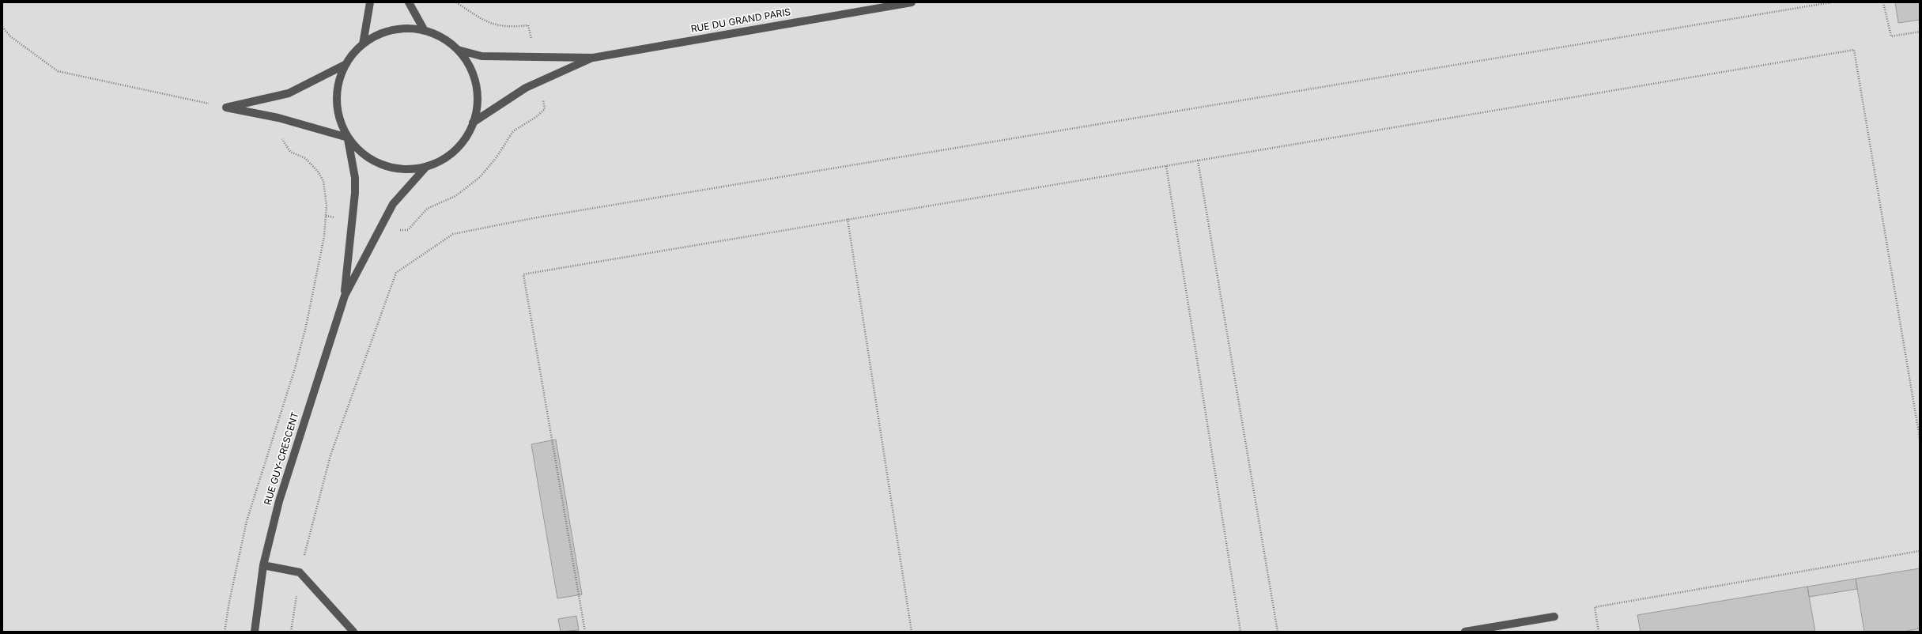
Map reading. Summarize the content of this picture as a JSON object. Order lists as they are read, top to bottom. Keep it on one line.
{"streets":{"street":["RUE DU GRAND PARIS","RUE GUY-CRESCENT"]}}
